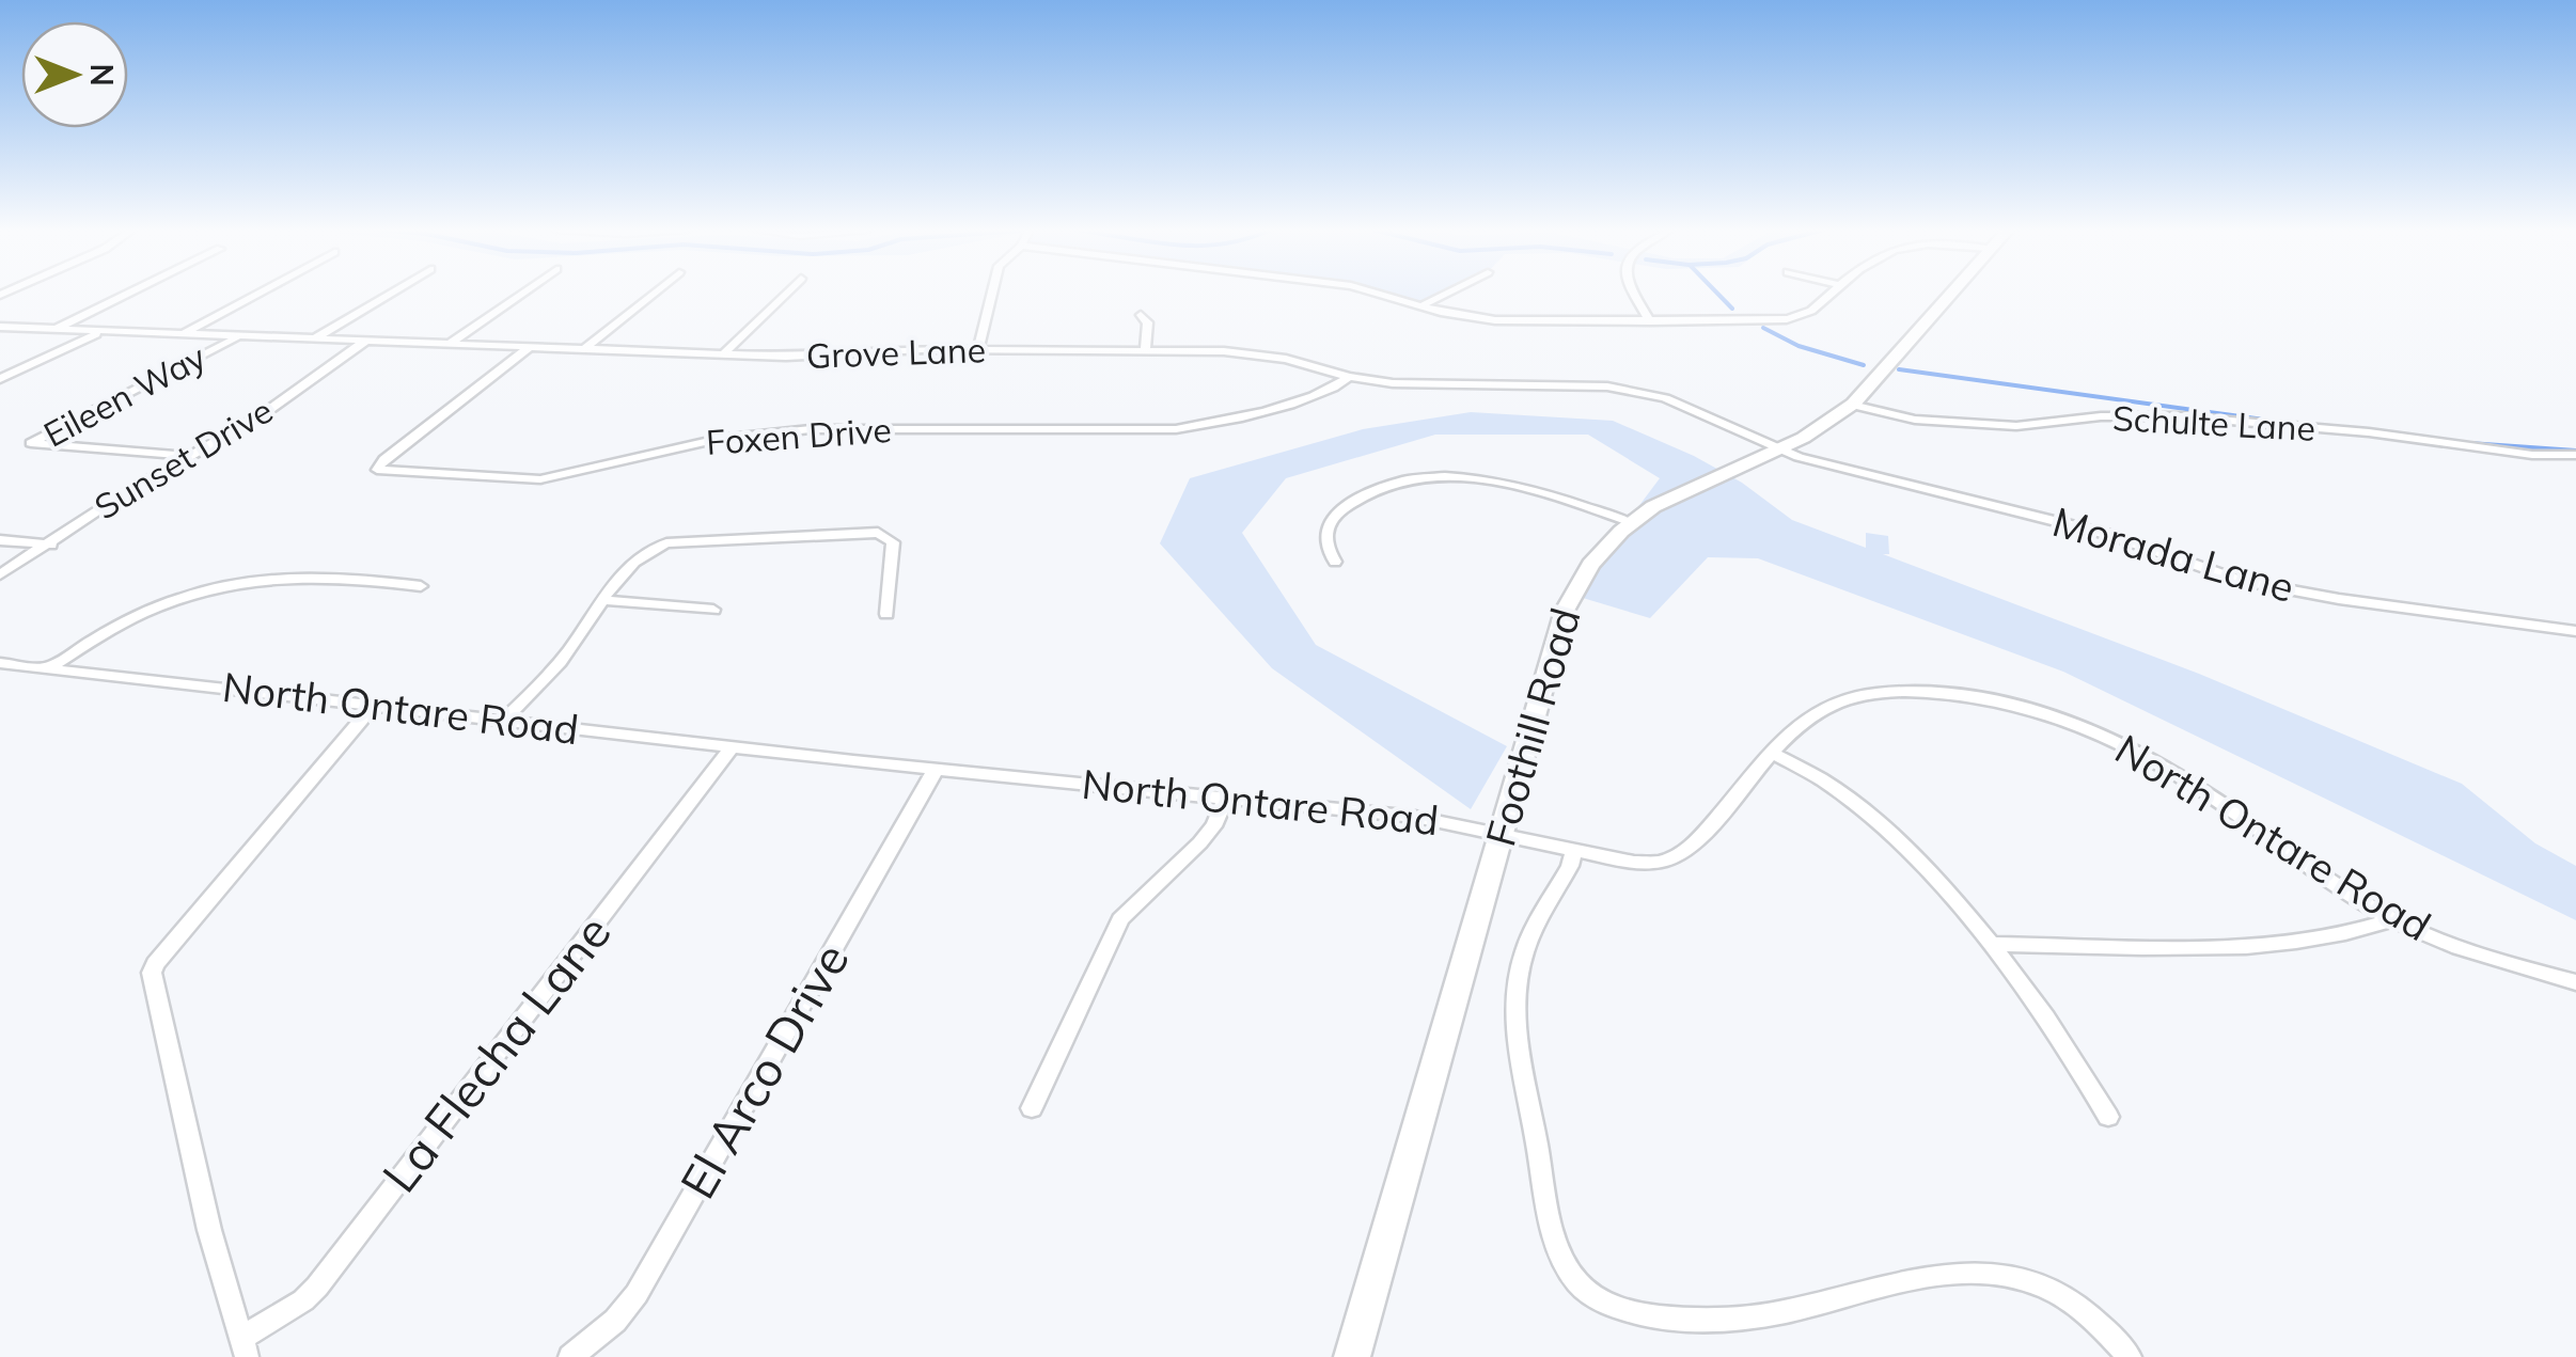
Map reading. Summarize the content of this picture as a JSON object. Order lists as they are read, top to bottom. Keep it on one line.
{"streets":{"main road":["Foothill Road"],"street":["Grove Lane","Eileen Way","Schulte Lane","Foxen Drive","Sunset Drive","Morada Lane","North Ontare Road","La Flecha Lane","El Arco Drive"]},"crossings":[["Grove Lane","Eileen Way"],["Grove Lane","Foxen Drive"],["Grove Lane","Sunset Drive"],["Grove Lane","Morada Lane"],["Grove Lane","Foothill Road"],["Eileen Way","Sunset Drive"],["Schulte Lane","Foothill Road"],["Morada Lane","Foothill Road"],["North Ontare Road","Foothill Road"],["North Ontare Road","La Flecha Lane"],["North Ontare Road","El Arco Drive"]],"north":"right"}
